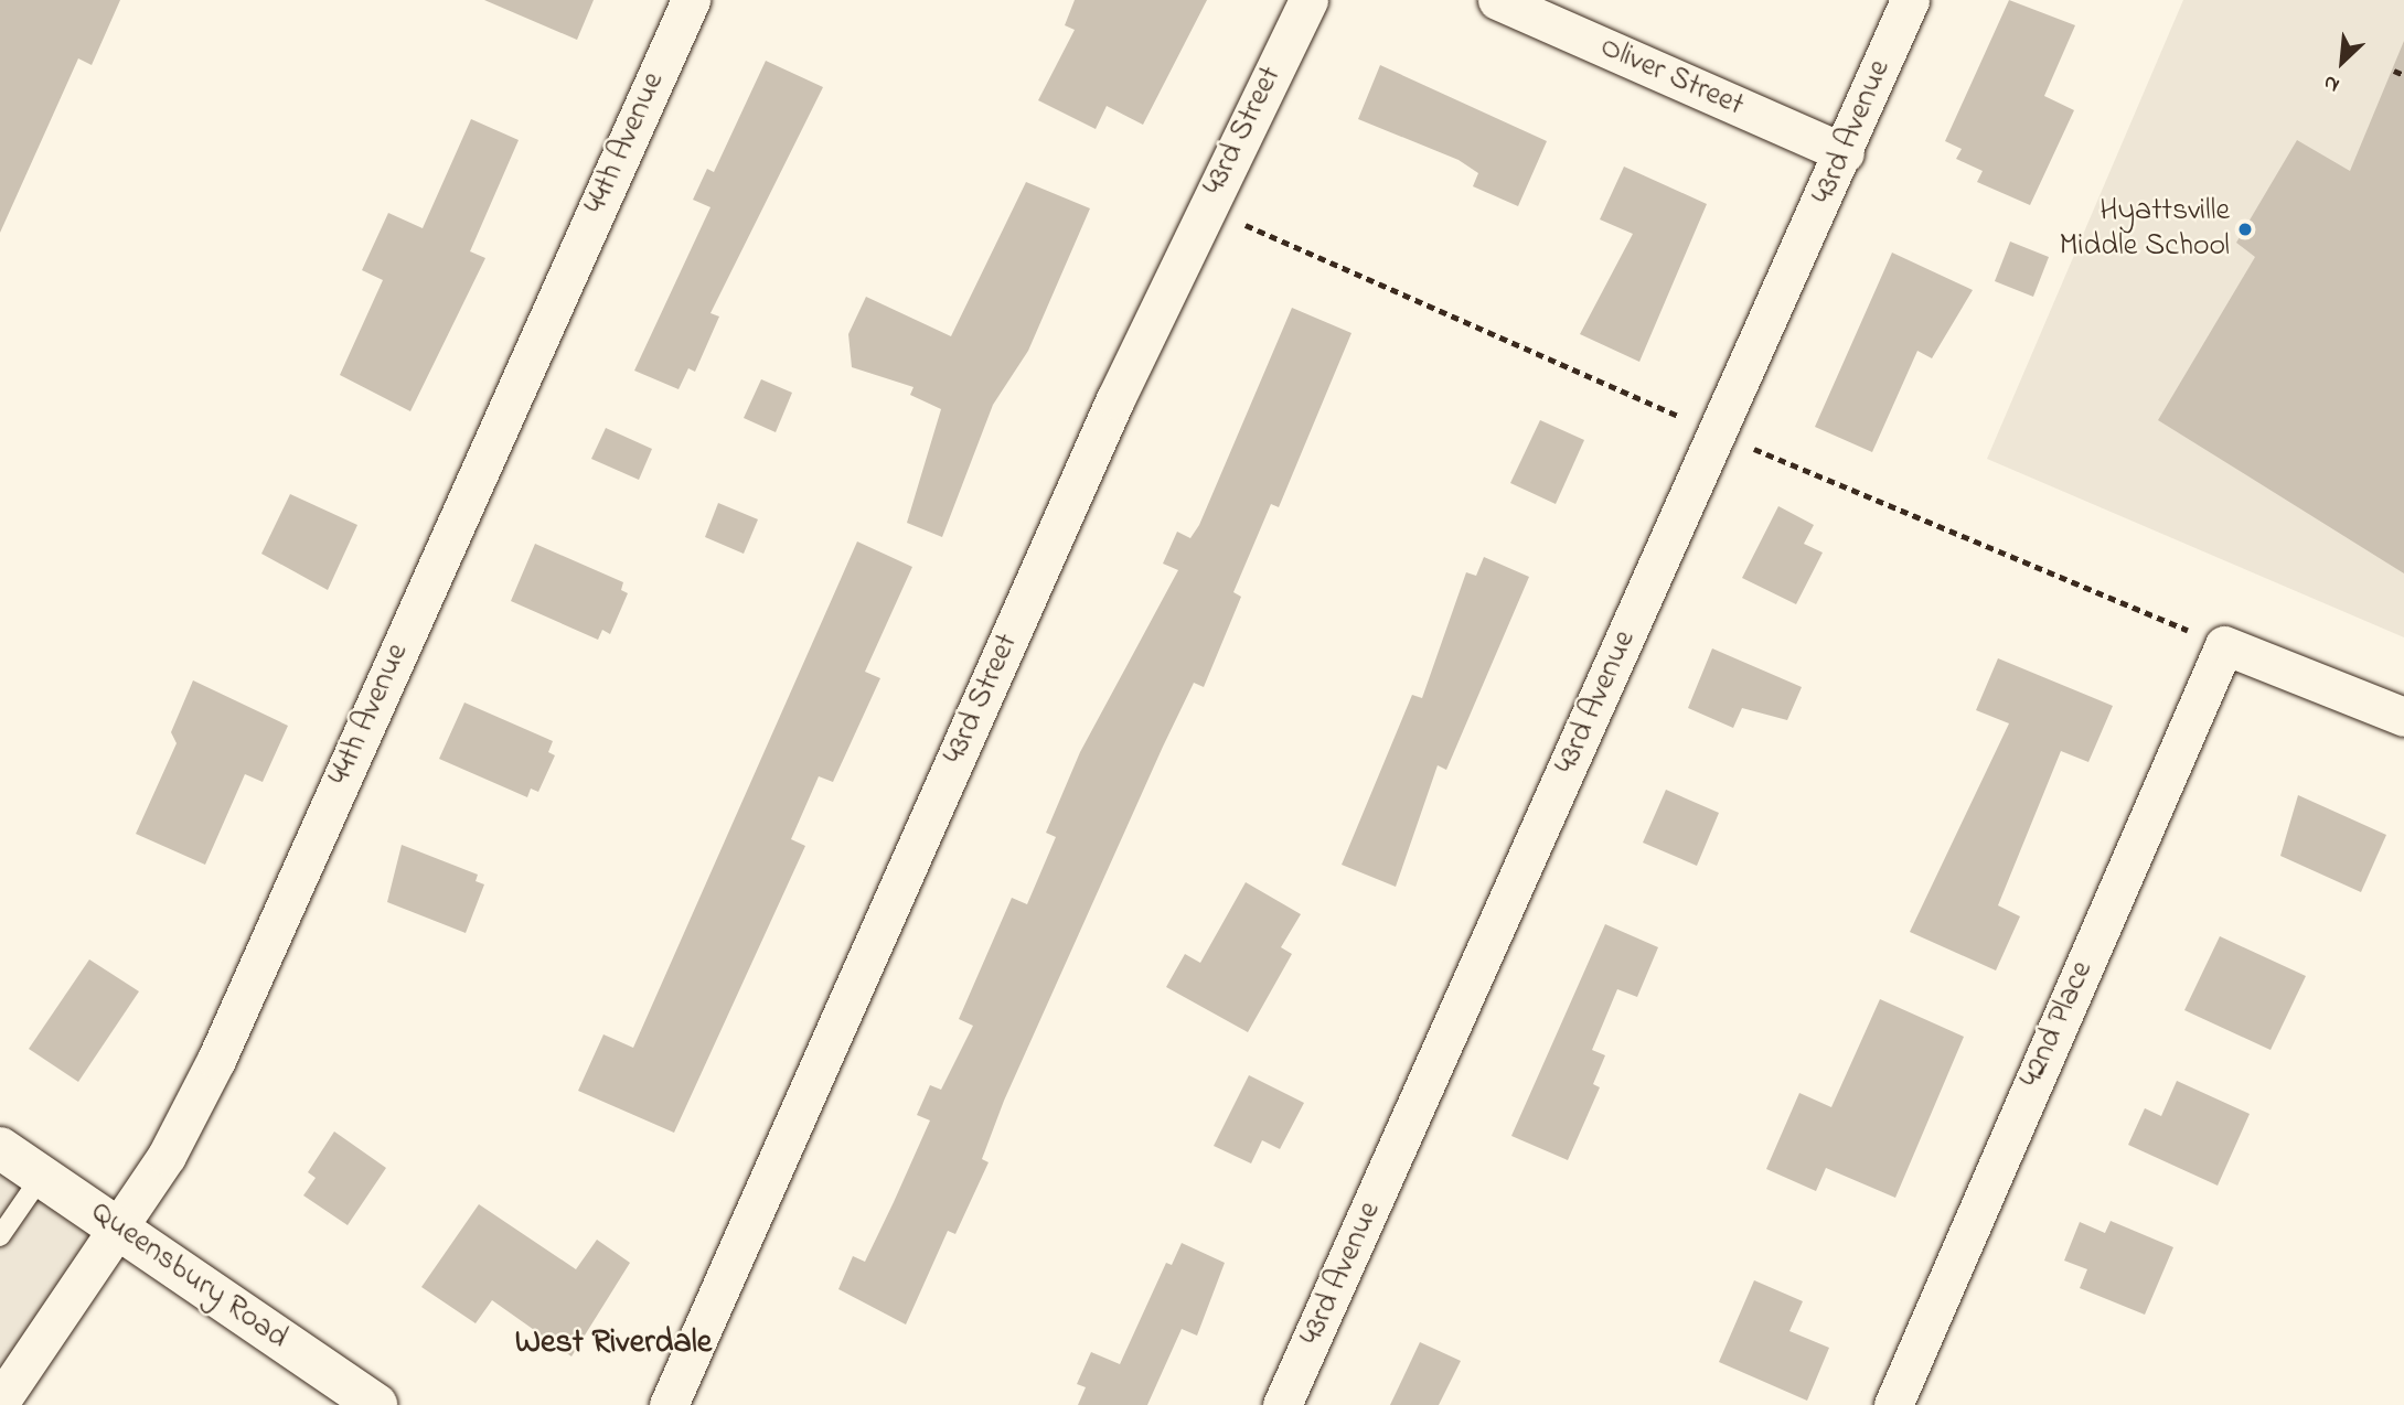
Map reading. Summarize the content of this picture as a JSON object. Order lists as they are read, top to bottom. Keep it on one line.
{"streets":{"street":["Oliver Street","43rd Street","43rd Avenue","44th Avenue","42nd Place","Queensbury Road"]},"crossings":[["Oliver Street","43rd Avenue"],["44th Avenue","Queensbury Road"]],"districts":["West Riverdale"],"places":["Hyattsville Middle School"],"north":"bottom left"}
